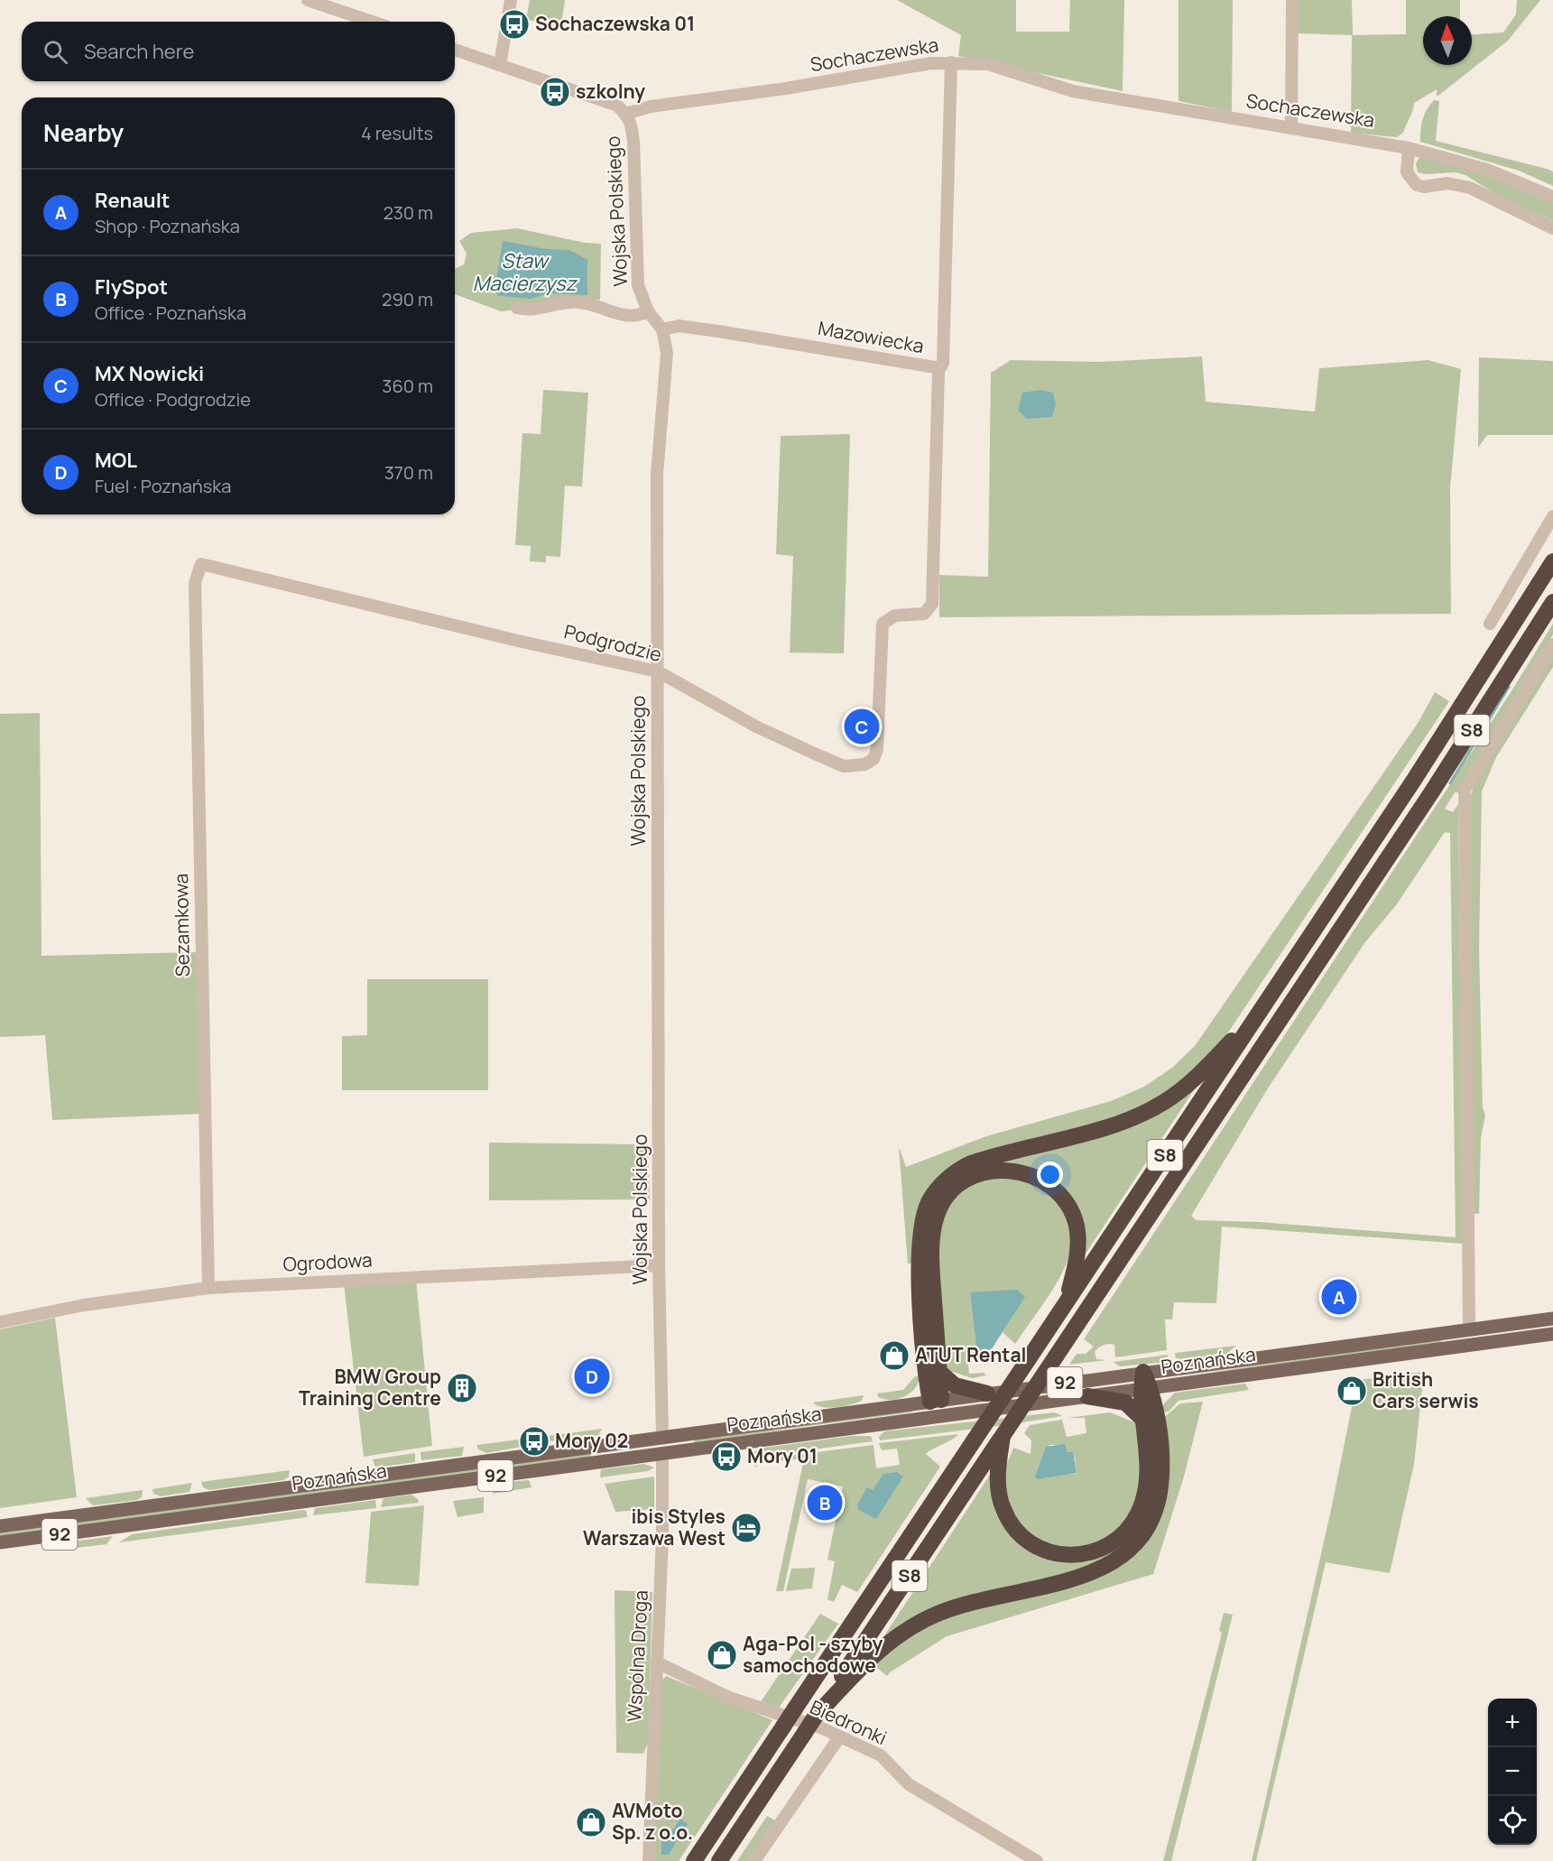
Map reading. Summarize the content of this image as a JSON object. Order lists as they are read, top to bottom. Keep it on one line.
{"streets":{"highway":["S8"],"main road":["Poznańska","92"],"street":["Sochaczewska","Wojska Polskiego","Mazowiecka","Podgrodzie","Sezamkowa","Ogrodowa","Wspólna Droga","Biedronki"]},"crossings":[["Sochaczewska","Wojska Polskiego"],["Wojska Polskiego","Mazowiecka"],["Wojska Polskiego","Podgrodzie"],["Wojska Polskiego","Ogrodowa"],["Wojska Polskiego","Poznańska"],["Mazowiecka","Podgrodzie"],["Podgrodzie","Sezamkowa"],["Sezamkowa","Ogrodowa"],["Poznańska","Wspólna Droga"],["Wspólna Droga","Biedronki"]],"water":["Staw Macierzysz"],"places":{"bus stop":["Sochaczewska 01","szkolny","Mory 02","Mory 01"],"shop":["ATUT Rental","British Cars serwis","Aga-Pol - szyby samochodowe","AVMoto Sp. z o.o."],"building":["BMW Group Training Centre"],"hotel":["ibis Styles Warszawa West"]},"north":"top","page":{"search":"Search here","heading":["Nearby","4 results"],"list":[{"mark":"A","name":"Renault","note":"Shop · Poznańska","value":"230 m"},{"mark":"B","name":"FlySpot","note":"Office · Poznańska","value":"290 m"},{"mark":"C","name":"MX Nowicki","note":"Office · Podgrodzie","value":"360 m"},{"mark":"D","name":"MOL","note":"Fuel · Poznańska","value":"370 m"}],"pins":["C","A","D","B"],"map_buttons":["+","−"]}}
